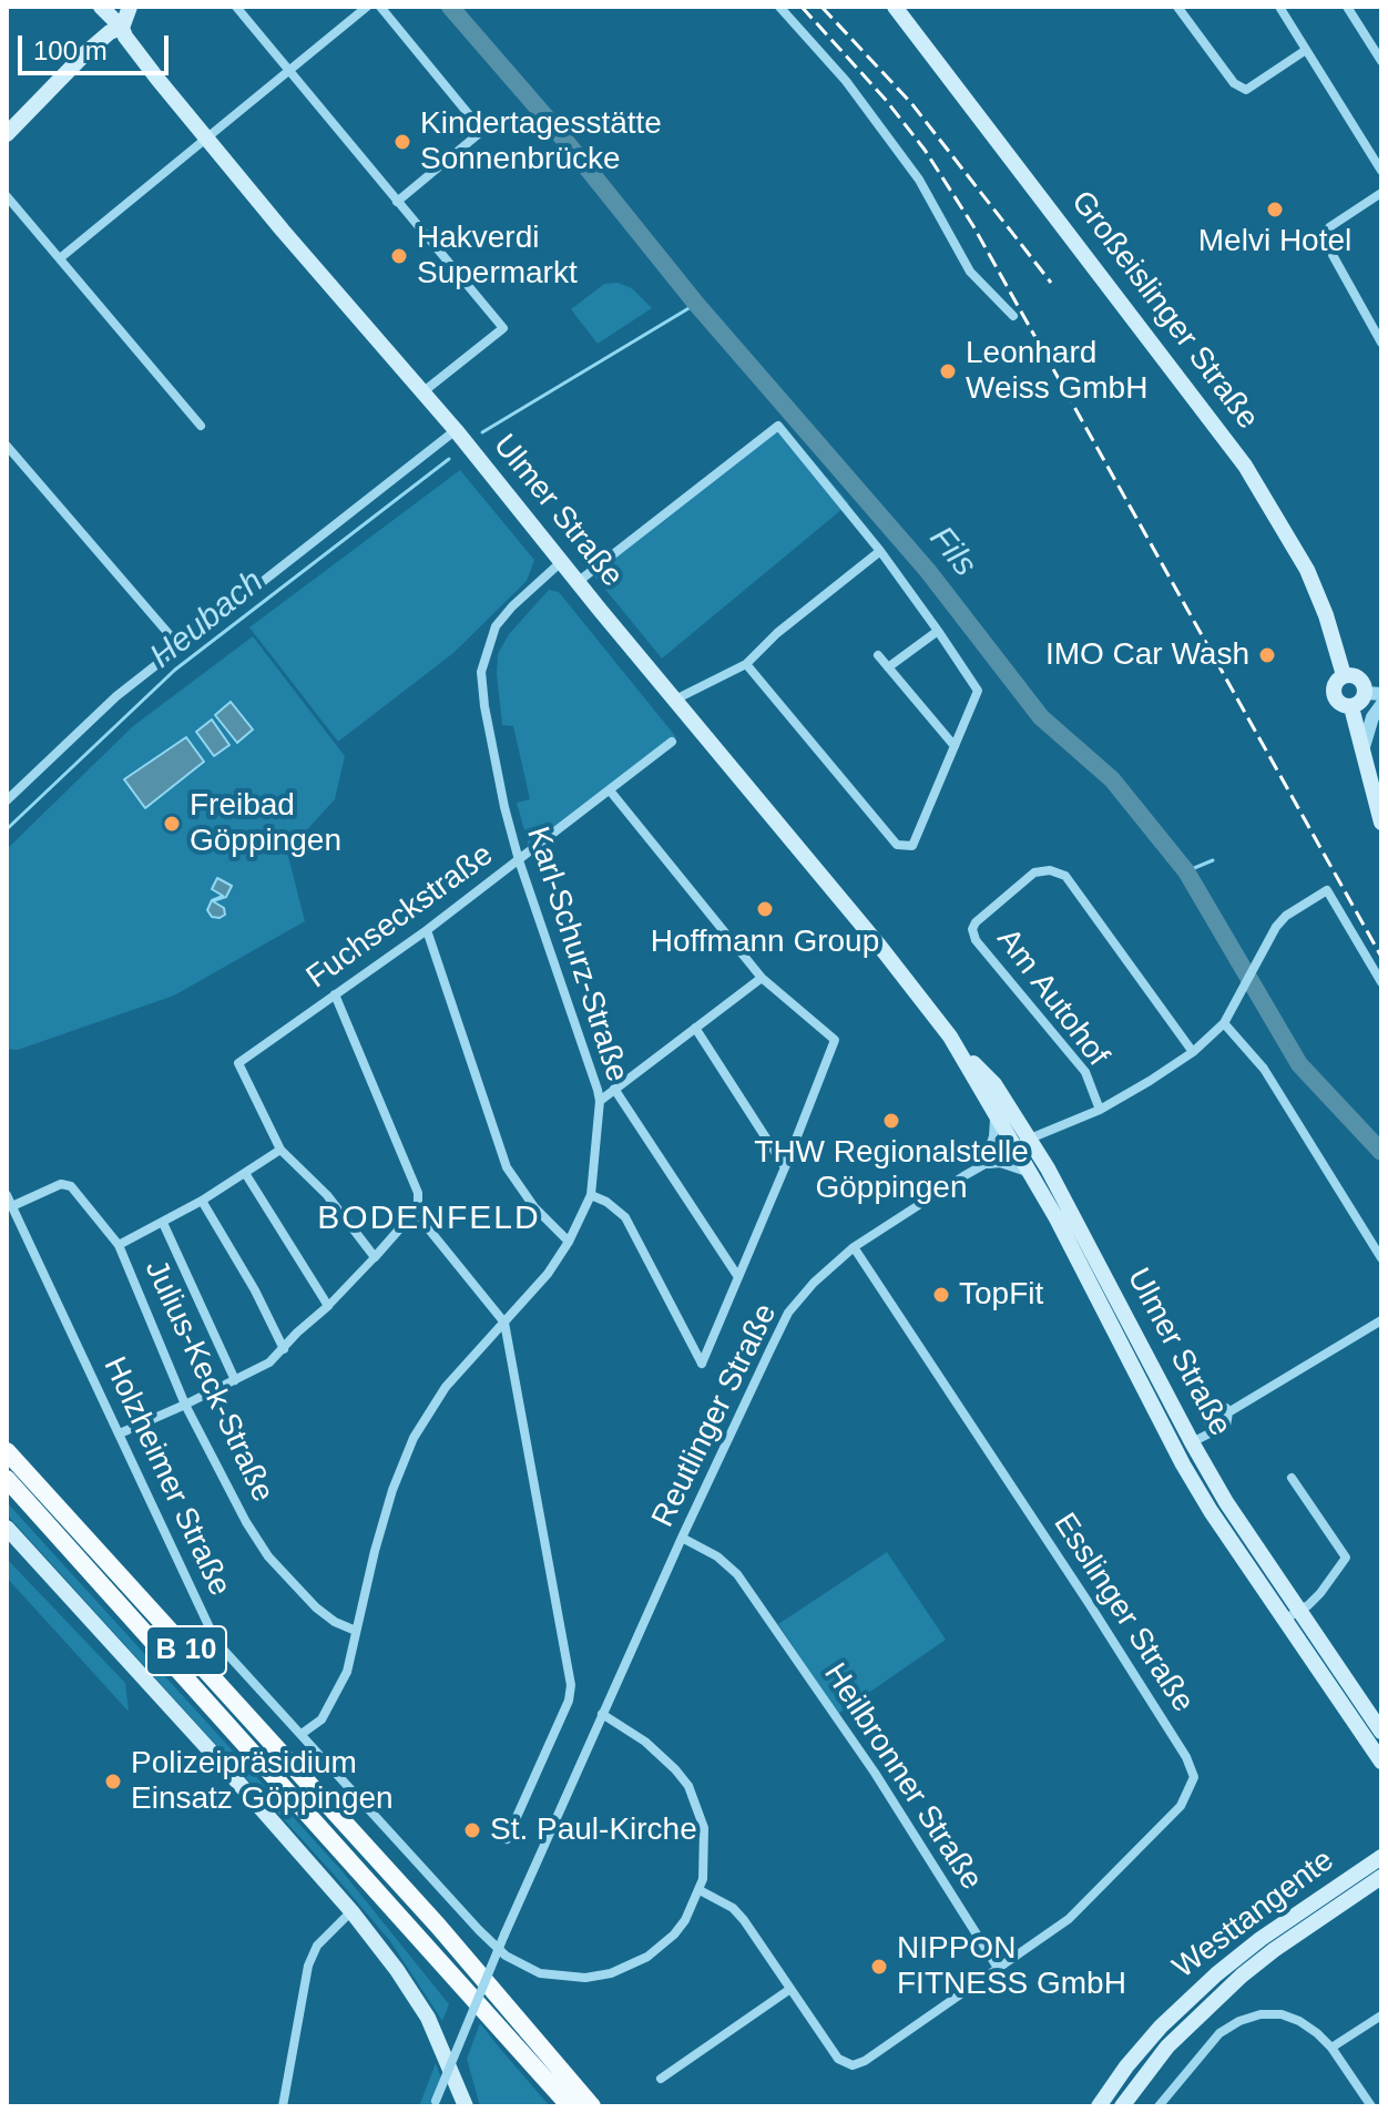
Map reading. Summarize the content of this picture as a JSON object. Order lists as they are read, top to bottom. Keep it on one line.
{"streets":{"highway":["B 10"],"main road":["Großeislinger Straße","Ulmer Straße","Westtangente"],"street":["Fuchseckstraße","Karl-Schurz-Straße","Am Autohof","Julius-Keck-Straße","Reutlinger Straße","Holzheimer Straße","Esslinger Straße","Heilbronner Straße"]},"crossings":[["Ulmer Straße","Karl-Schurz-Straße"],["Ulmer Straße","Am Autohof"],["Ulmer Straße","Reutlinger Straße"],["Fuchseckstraße","Karl-Schurz-Straße"],["Karl-Schurz-Straße","Julius-Keck-Straße"],["Karl-Schurz-Straße","Holzheimer Straße"],["Am Autohof","Reutlinger Straße"],["Julius-Keck-Straße","Holzheimer Straße"],["Reutlinger Straße","Holzheimer Straße"],["Reutlinger Straße","Esslinger Straße"],["Reutlinger Straße","Heilbronner Straße"],["Esslinger Straße","Heilbronner Straße"]],"districts":["BODENFELD"],"water":["Fils","Heubach"],"places":["Kindertagesstätte Sonnenbrücke","Melvi Hotel","Hakverdi Supermarkt","Leonhard Weiss GmbH","IMO Car Wash","Freibad Göppingen","Hoffmann Group","THW Regionalstelle Göppingen","TopFit","Polizeipräsidium Einsatz Göppingen","St. Paul-Kirche","NIPPON FITNESS GmbH"],"scale_bar":"100 m"}
